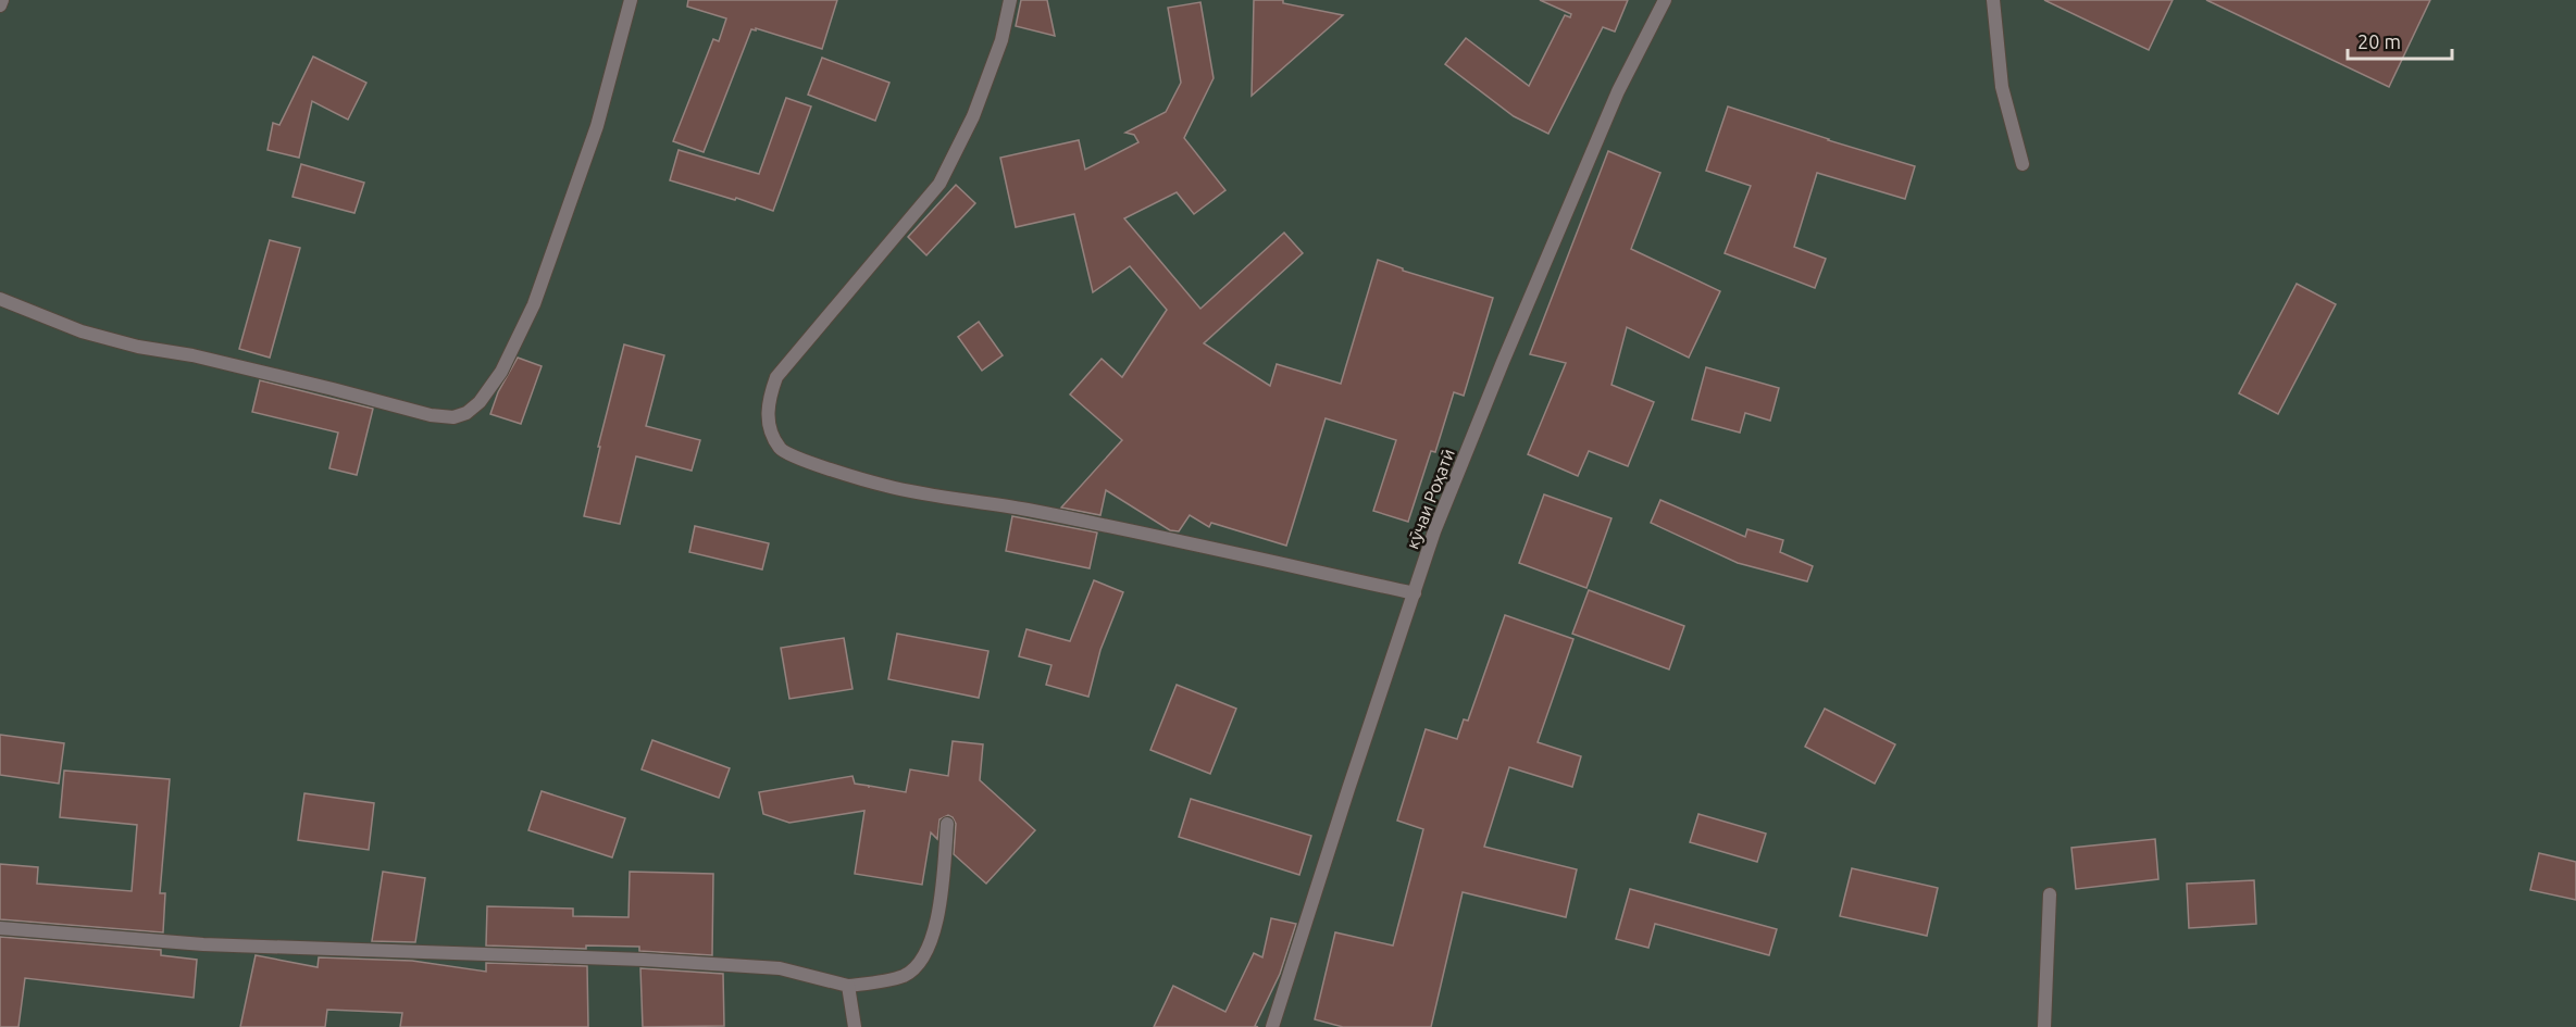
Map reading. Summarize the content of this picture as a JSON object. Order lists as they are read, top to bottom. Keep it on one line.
{"streets":{"street":["кӯчаи Роҳатӣ"]},"scale_bar":"20 m"}
